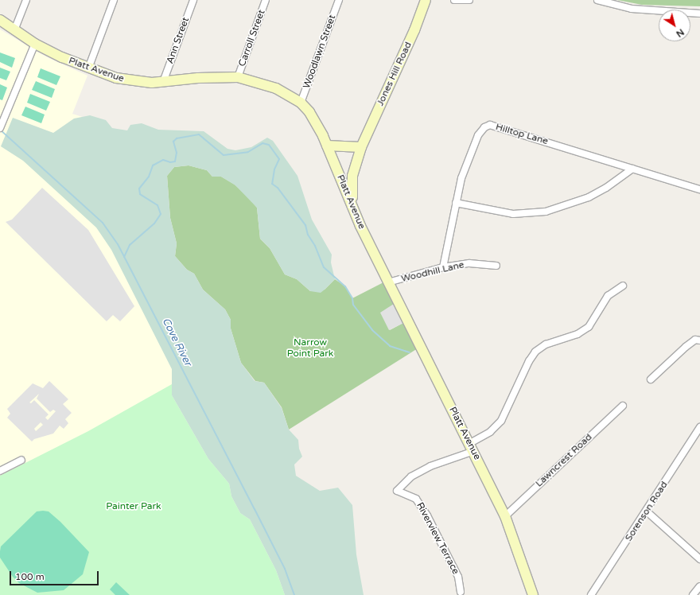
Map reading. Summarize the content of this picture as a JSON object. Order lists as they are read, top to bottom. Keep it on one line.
{"streets":{"main road":["Platt Avenue","Jones Hill Road"],"street":["Carroll Street","Ann Street","Woodlawn Street","Hilltop Lane","Woodhill Lane","Lawncrest Road","Sorenson Road","Riverview Terrace"]},"crossings":[["Carroll Street","Platt Avenue"],["Ann Street","Platt Avenue"],["Woodlawn Street","Platt Avenue"],["Platt Avenue","Jones Hill Road"],["Platt Avenue","Woodhill Lane"],["Platt Avenue","Lawncrest Road"],["Platt Avenue","Riverview Terrace"],["Hilltop Lane","Woodhill Lane"]],"water":["Cove River"],"parks":["Narrow Point Park","Painter Park"],"scale_bar":"100 m","north":"bottom right"}
